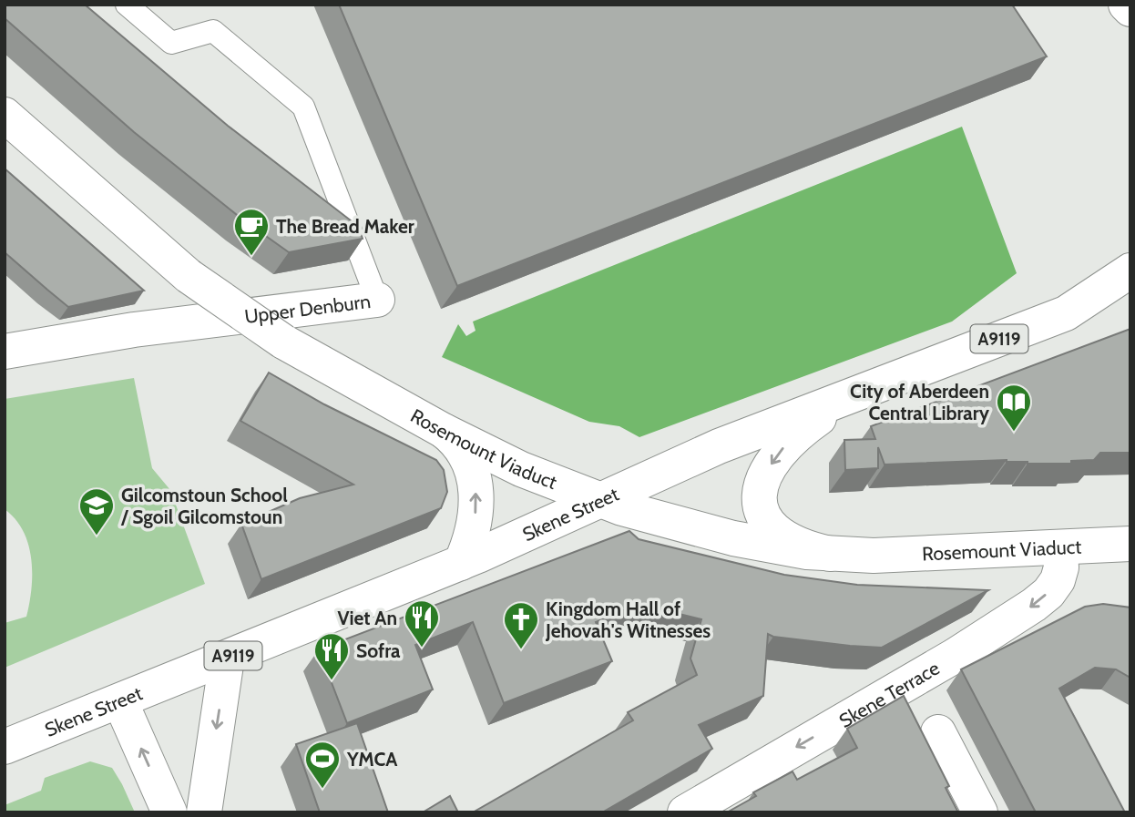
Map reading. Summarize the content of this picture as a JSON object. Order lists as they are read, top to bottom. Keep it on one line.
{"streets":{"street":["Upper Denburn","A9119","Rosemount Viaduct","Skene Street","Skene Terrace"]},"crossings":[["Rosemount Viaduct","Skene Street"],["Rosemount Viaduct","Skene Terrace"]],"one_way":["Skene Terrace"],"places":{"cafe":["The Bread Maker"],"library":["City of Aberdeen Central Library"],"school or university":["Gilcomstoun School / Sgoil Gilcomstoun"],"restaurant":["Viet An","Sofra"],"church":["Kingdom Hall of Jehovah's Witnesses"],"sports":["YMCA"]}}
